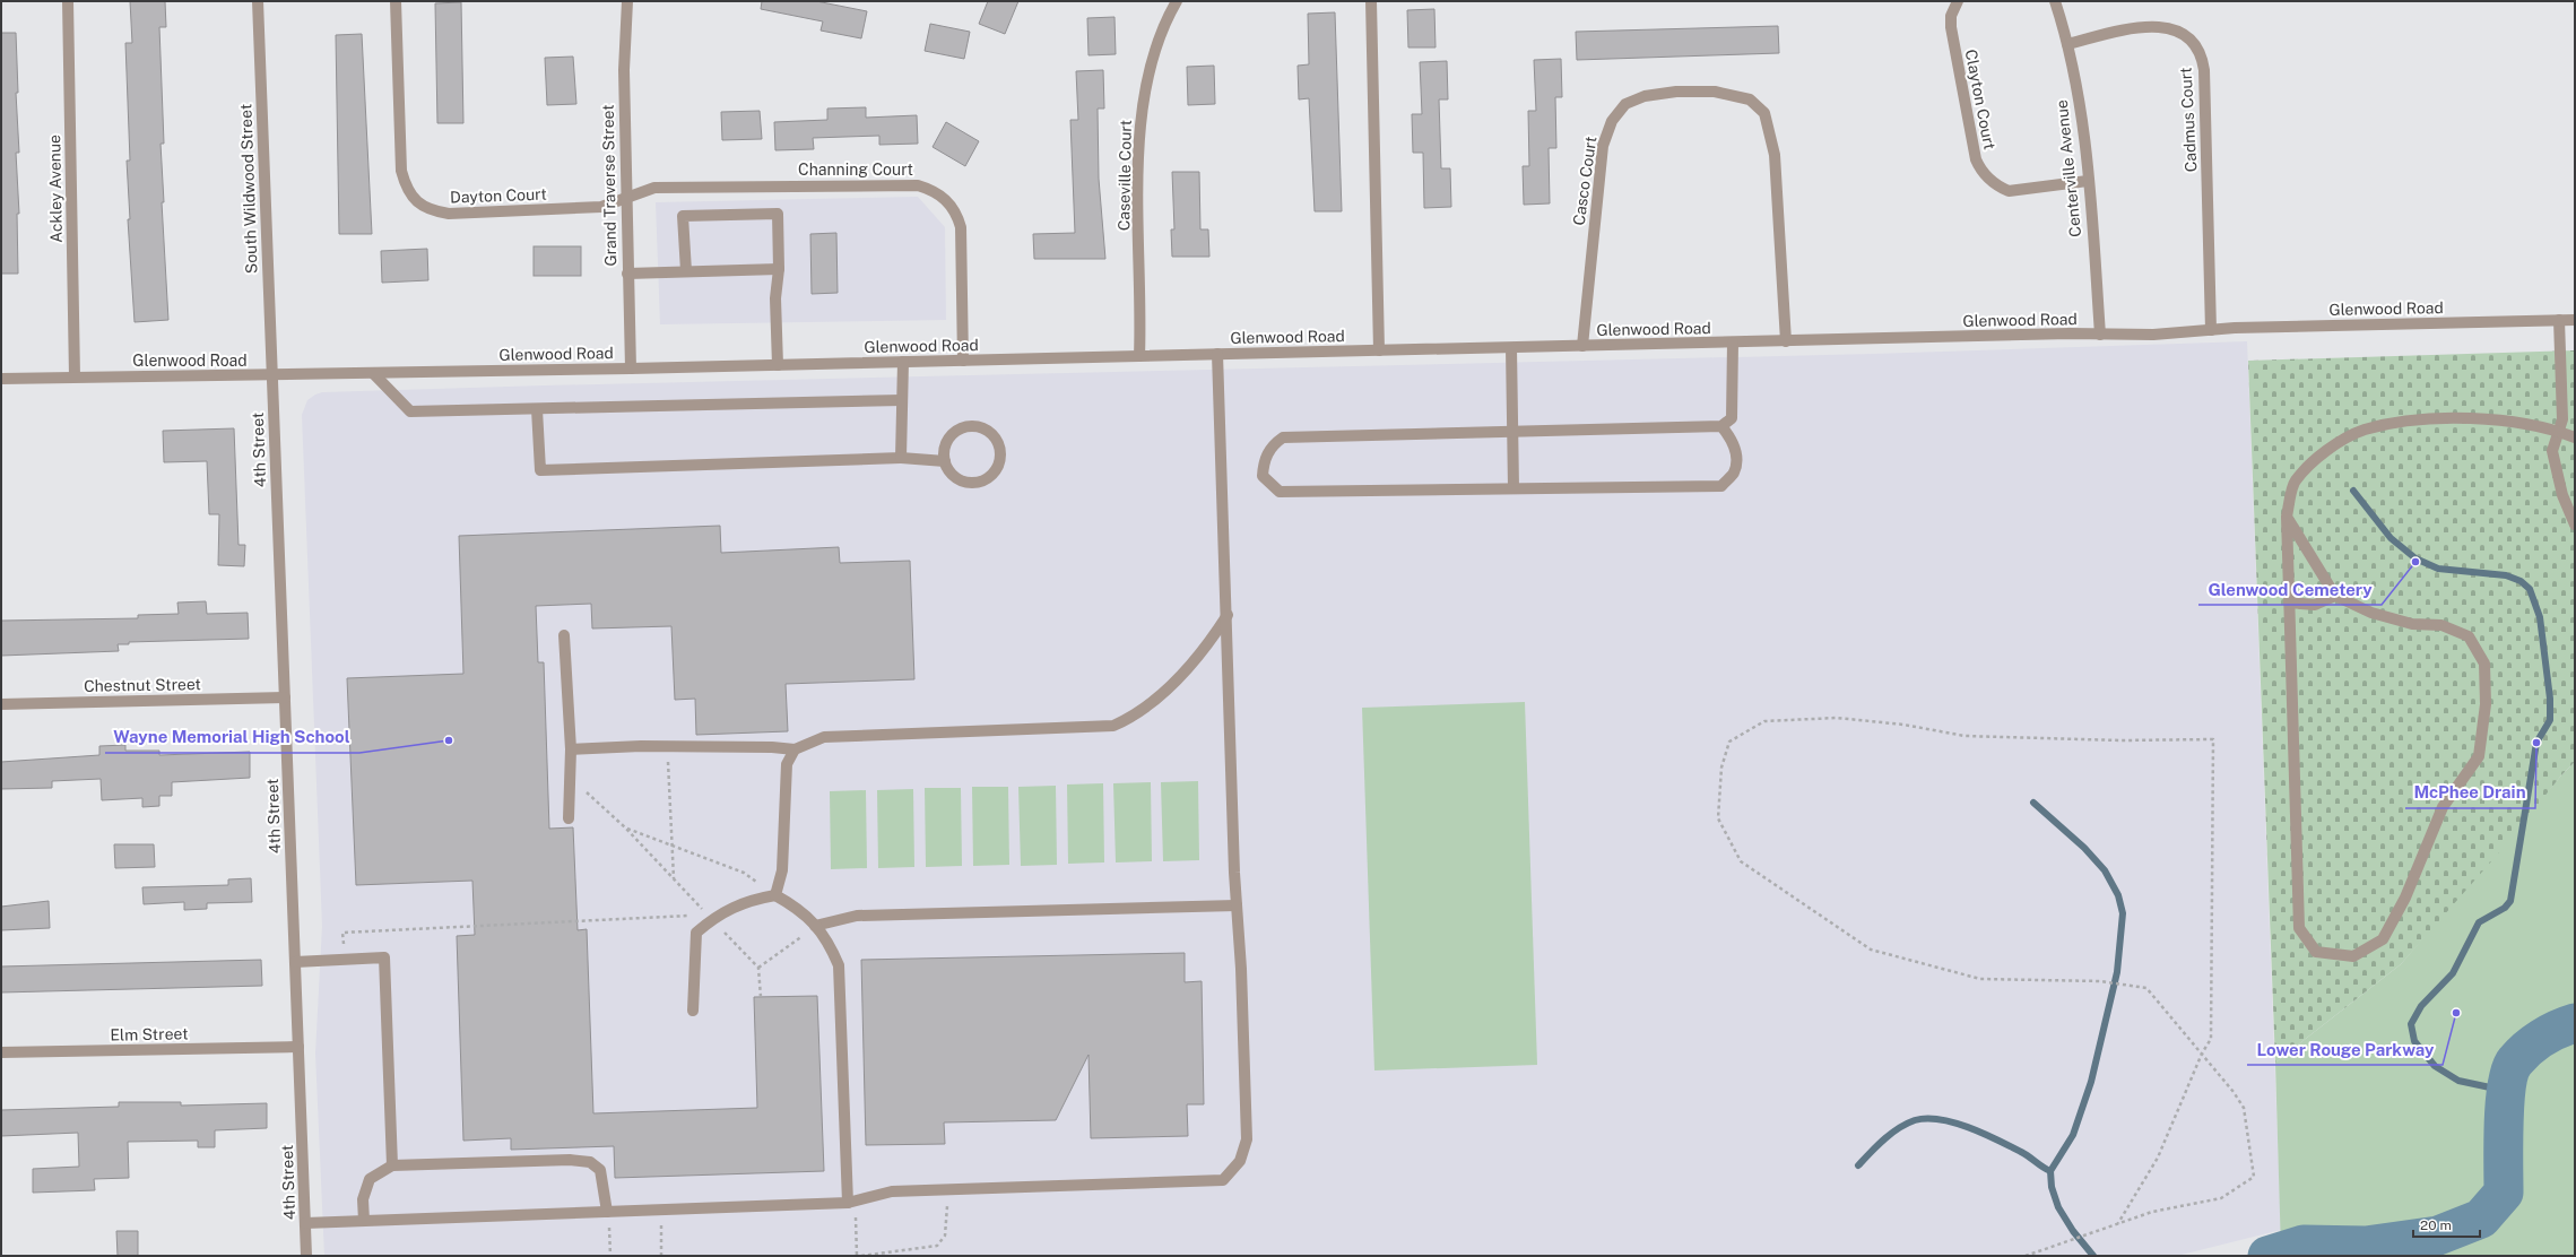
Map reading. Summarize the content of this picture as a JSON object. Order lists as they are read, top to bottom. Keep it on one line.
{"streets":{"street":["Clayton Court","Cadmus Court","Centerville Avenue","Channing Court","Caseville Court","Casco Court","Grand Traverse Street","Ackley Avenue","South Wildwood Street","Dayton Court","Glenwood Road","4th Street","Chestnut Street","Elm Street"]},"crossings":[["Clayton Court","Centerville Avenue"],["Cadmus Court","Centerville Avenue"],["Cadmus Court","Glenwood Road"],["Centerville Avenue","Glenwood Road"],["Channing Court","Grand Traverse Street"],["Channing Court","Dayton Court"],["Channing Court","Glenwood Road"],["Caseville Court","Glenwood Road"],["Casco Court","Glenwood Road"],["Grand Traverse Street","Dayton Court"],["Grand Traverse Street","Glenwood Road"],["Ackley Avenue","Glenwood Road"],["South Wildwood Street","Glenwood Road"],["South Wildwood Street","4th Street"],["Glenwood Road","4th Street"],["4th Street","Chestnut Street"],["4th Street","Elm Street"]],"places":["Glenwood Cemetery","Wayne Memorial High School","McPhee Drain","Lower Rouge Parkway"],"scale_bar":"20 m"}
